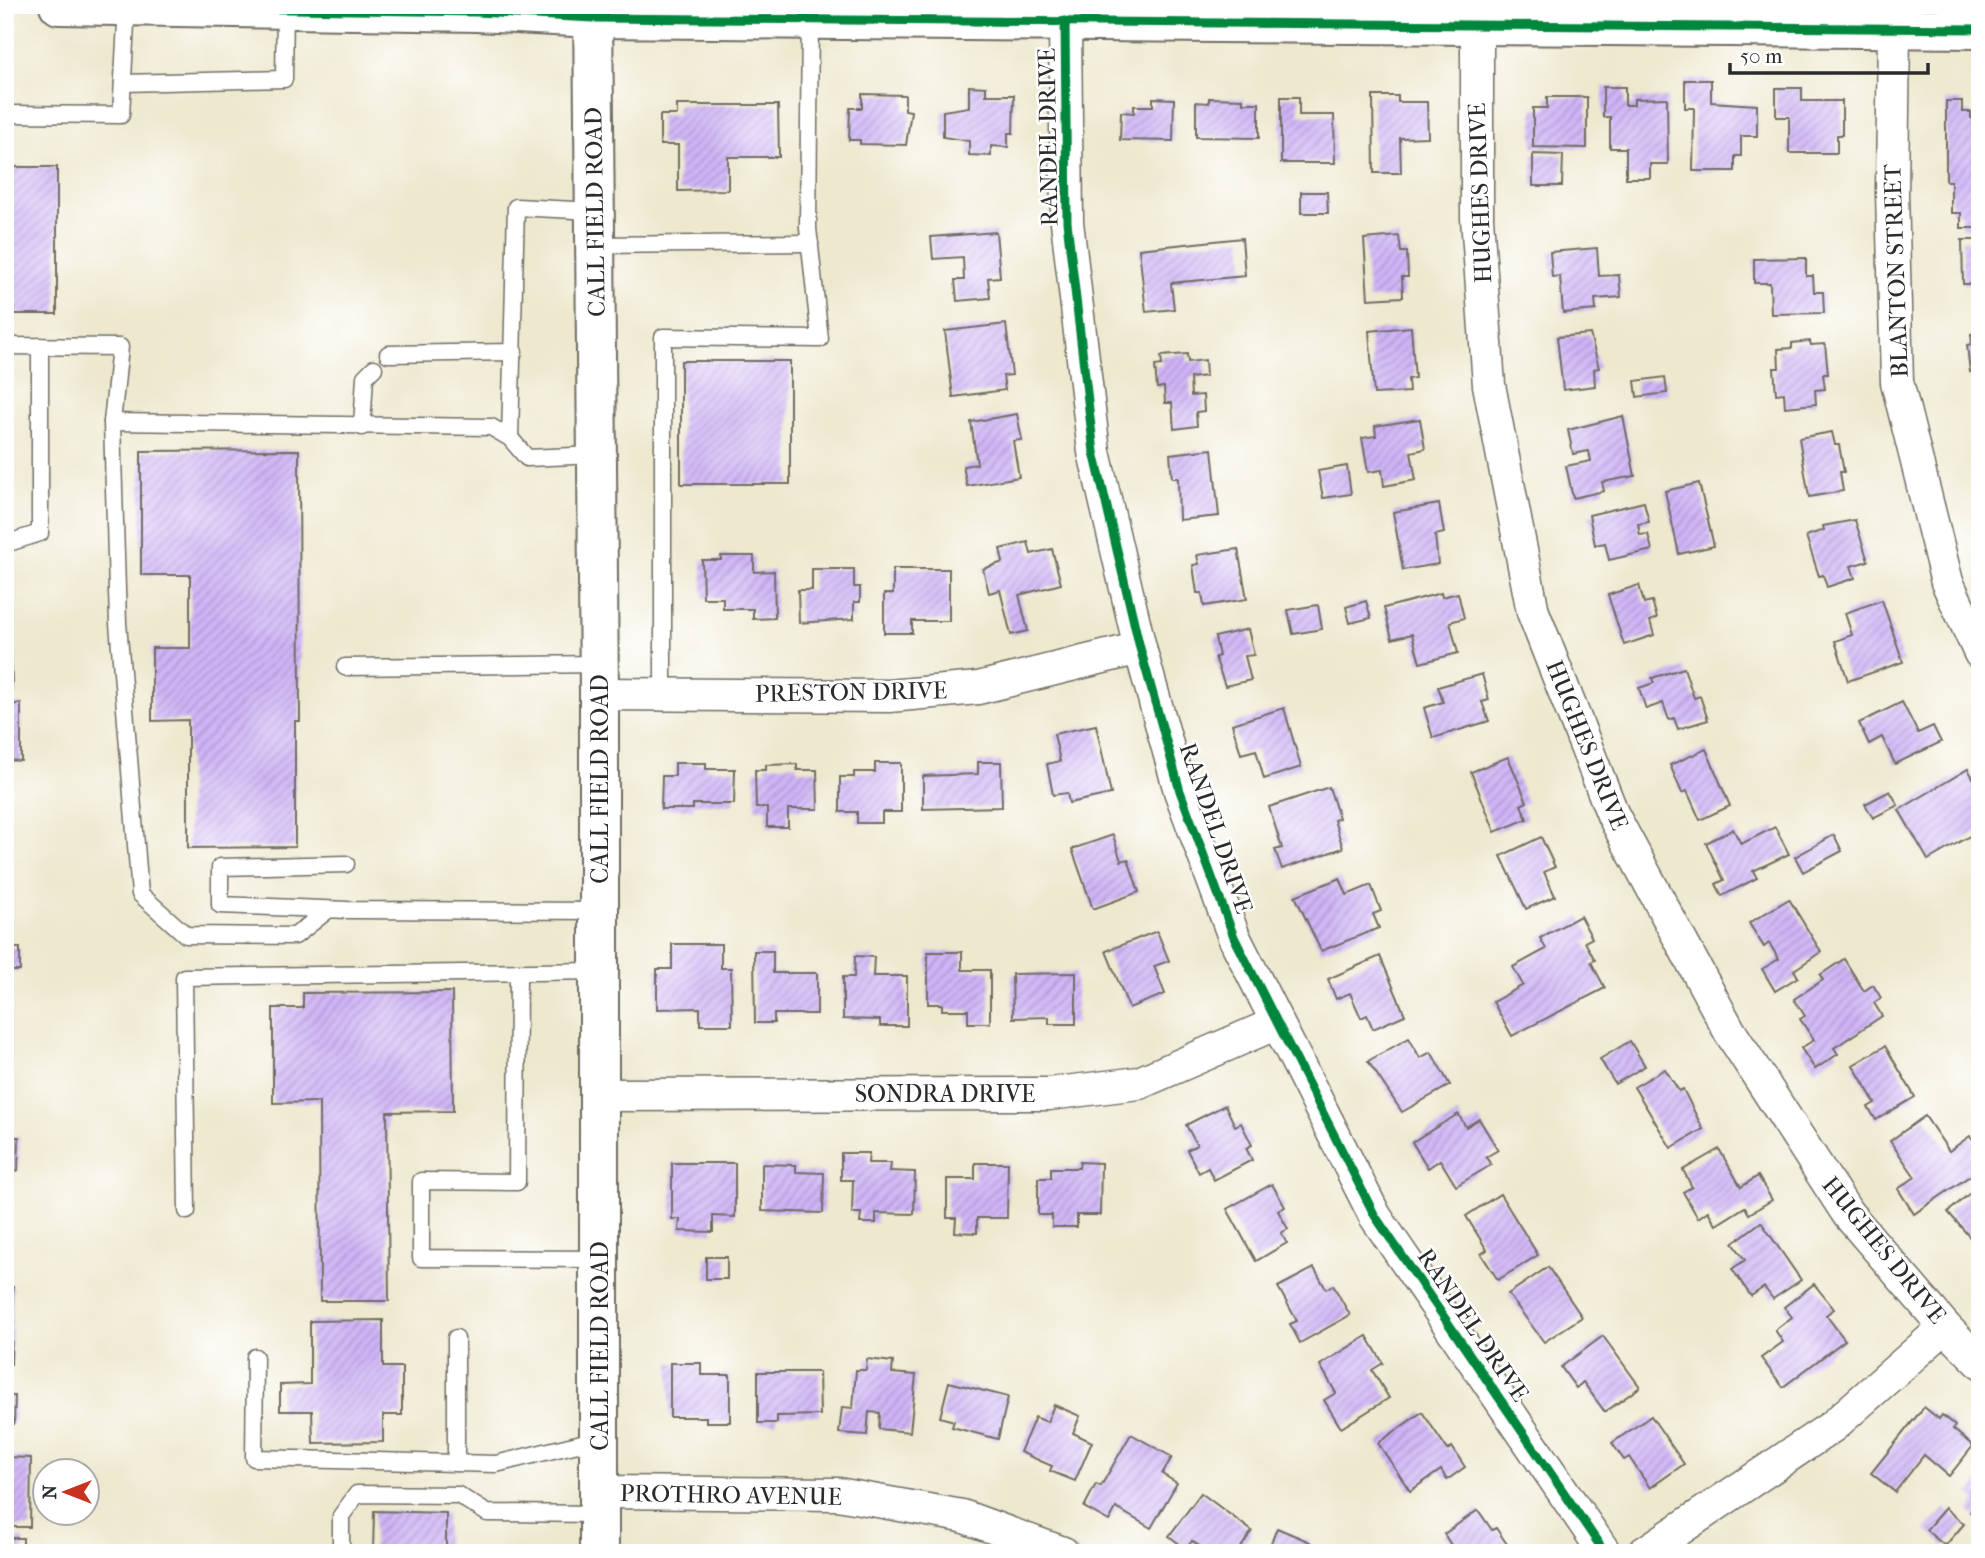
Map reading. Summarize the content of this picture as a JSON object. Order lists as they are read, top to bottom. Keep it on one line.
{"streets":{"street":["RANDEL DRIVE","HUGHES DRIVE","CALL FIELD ROAD","BLANTON STREET","PRESTON DRIVE","SONDRA DRIVE","PROTHRO AVENUE"]},"crossings":[["RANDEL DRIVE","PRESTON DRIVE"],["RANDEL DRIVE","SONDRA DRIVE"],["CALL FIELD ROAD","PRESTON DRIVE"],["CALL FIELD ROAD","SONDRA DRIVE"],["CALL FIELD ROAD","PROTHRO AVENUE"]],"scale_bar":"50 m","north":"left"}
